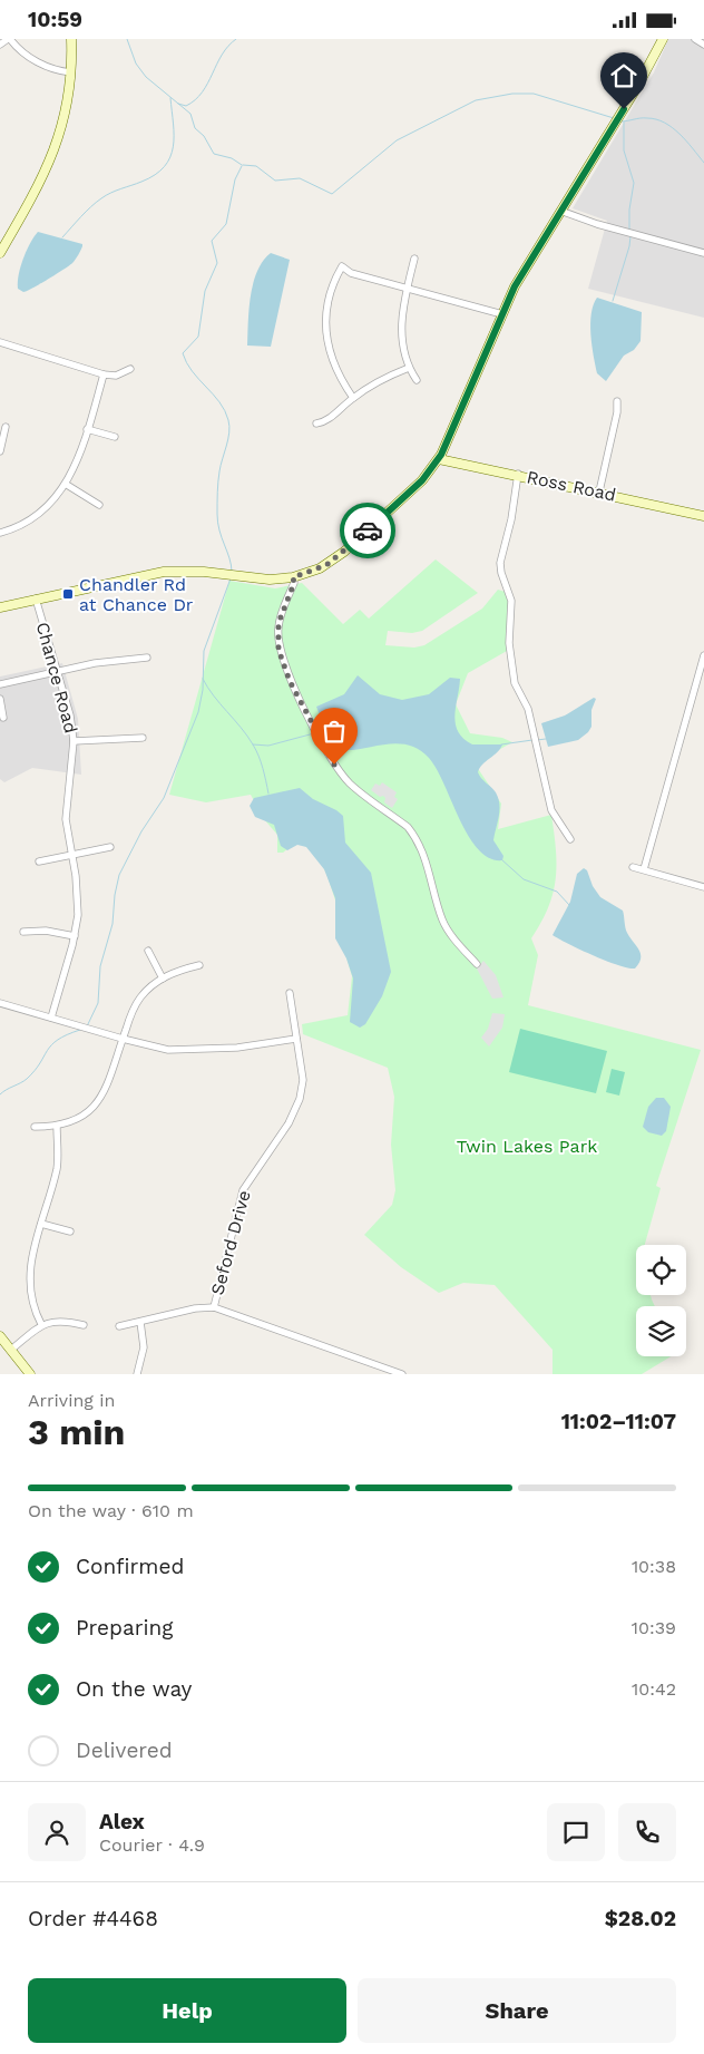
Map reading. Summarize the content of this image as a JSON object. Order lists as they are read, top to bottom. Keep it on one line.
{"streets":{"street":["Ross Road","Chance Road","Seford Drive"]},"parks":["Twin Lakes Park"],"places":{"transit":["Chandler Rd at Chance Dr"]},"page":{"status":"10:59","heading":["3 min","Arriving in","11:02–11:07"],"panel":["Alex","Courier · 4.9","Order #4468","$28.02"],"bar":"On the way · 610 m","list":[["Confirmed","10:38"],["Preparing","10:39"],["On the way","10:42"],"Delivered"],"buttons":["Help","Share"]}}
